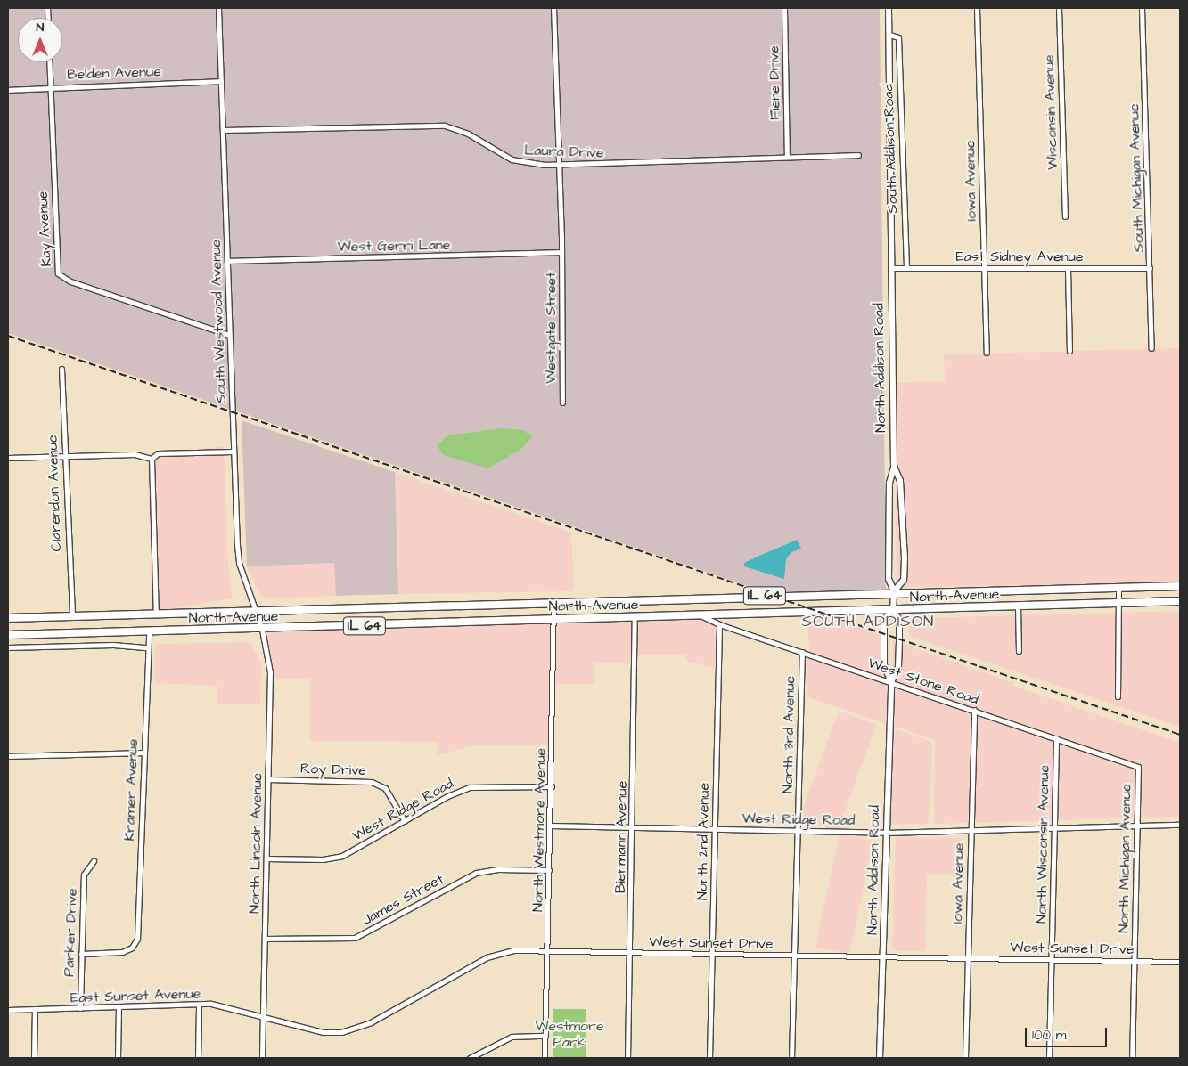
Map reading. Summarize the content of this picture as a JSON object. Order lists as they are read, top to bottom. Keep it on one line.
{"streets":{"main road":["IL 64","North Avenue"],"street":["Belden Avenue","Fiene Drive","Wisconsin Avenue","South Addison Road","Laura Drive","South Michigan Avenue","Iowa Avenue","Kay Avenue","West Gerri Lane","East Sidney Avenue","South Westwood Avenue","Westgate Street","North Addison Road","Clarendon Avenue","West Stone Road","North 3rd Avenue","Roy Drive","Kramer Avenue","West Ridge Road","North Westmore Avenue","Biermann Avenue","North 2nd Avenue","North Lincoln Avenue","North Wisconsin Avenue","North Michigan Avenue","James Street","Parker Drive","West Sunset Drive","East Sunset Avenue"]},"crossings":[["Belden Avenue","Kay Avenue"],["Belden Avenue","South Westwood Avenue"],["Fiene Drive","Laura Drive"],["South Addison Road","East Sidney Avenue"],["South Addison Road","North Addison Road"],["Laura Drive","South Westwood Avenue"],["Laura Drive","Westgate Street"],["South Michigan Avenue","East Sidney Avenue"],["Iowa Avenue","East Sidney Avenue"],["Iowa Avenue","West Stone Road"],["Iowa Avenue","West Ridge Road"],["Iowa Avenue","West Sunset Drive"],["Kay Avenue","South Westwood Avenue"],["West Gerri Lane","South Westwood Avenue"],["West Gerri Lane","Westgate Street"],["East Sidney Avenue","North Addison Road"],["South Westwood Avenue","North Avenue"],["South Westwood Avenue","North Lincoln Avenue"],["North Addison Road","North Avenue"],["North Addison Road","West Stone Road"],["North Addison Road","West Ridge Road"],["North Addison Road","West Sunset Drive"],["Clarendon Avenue","North Avenue"],["North Avenue","West Stone Road"],["North Avenue","Kramer Avenue"],["North Avenue","North Westmore Avenue"],["North Avenue","Biermann Avenue"],["North Avenue","North Lincoln Avenue"],["West Stone Road","North 3rd Avenue"],["West Stone Road","North 2nd Avenue"],["West Stone Road","North Wisconsin Avenue"],["West Stone Road","North Michigan Avenue"],["North 3rd Avenue","West Ridge Road"],["North 3rd Avenue","West Sunset Drive"],["Roy Drive","West Ridge Road"],["Roy Drive","North Lincoln Avenue"],["Kramer Avenue","Parker Drive"],["West Ridge Road","North Westmore Avenue"],["West Ridge Road","Biermann Avenue"],["West Ridge Road","North 2nd Avenue"],["West Ridge Road","North Lincoln Avenue"],["West Ridge Road","North Wisconsin Avenue"],["West Ridge Road","North Michigan Avenue"],["North Westmore Avenue","James Street"],["North Westmore Avenue","West Sunset Drive"],["Biermann Avenue","West Sunset Drive"],["North 2nd Avenue","West Sunset Drive"],["North Lincoln Avenue","James Street"],["North Lincoln Avenue","West Sunset Drive"],["North Lincoln Avenue","East Sunset Avenue"],["North Wisconsin Avenue","West Sunset Drive"],["North Michigan Avenue","West Sunset Drive"],["Parker Drive","East Sunset Avenue"],["West Sunset Drive","East Sunset Avenue"]],"districts":["SOUTH ADDISON"],"parks":["Westmore Park"],"scale_bar":"100 m","north":"top"}
